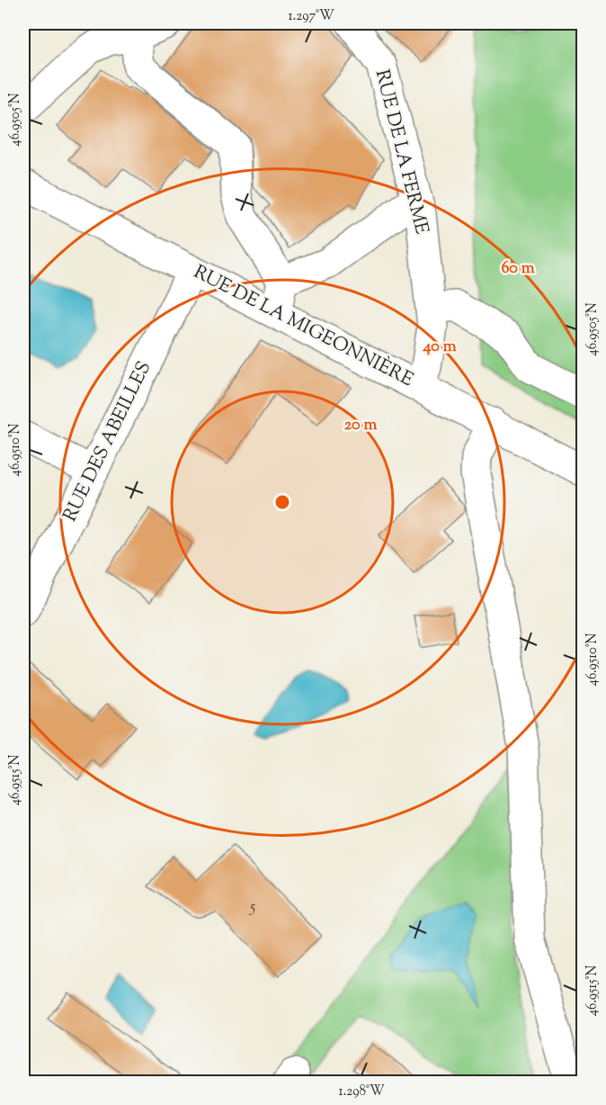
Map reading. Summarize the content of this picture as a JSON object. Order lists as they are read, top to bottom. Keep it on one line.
{"streets":{"street":["RUE DE LA FERME","RUE DE LA MIGEONNIÈRE","RUE DES ABEILLES"]},"crossings":[["RUE DE LA FERME","RUE DE LA MIGEONNIÈRE"],["RUE DE LA MIGEONNIÈRE","RUE DES ABEILLES"]],"house_numbers":["5"],"coordinates":["1.297°W","46.9505°N","46.9510°N","46.9515°N","1.298°W"],"rings":["60 m","40 m","20 m"]}
